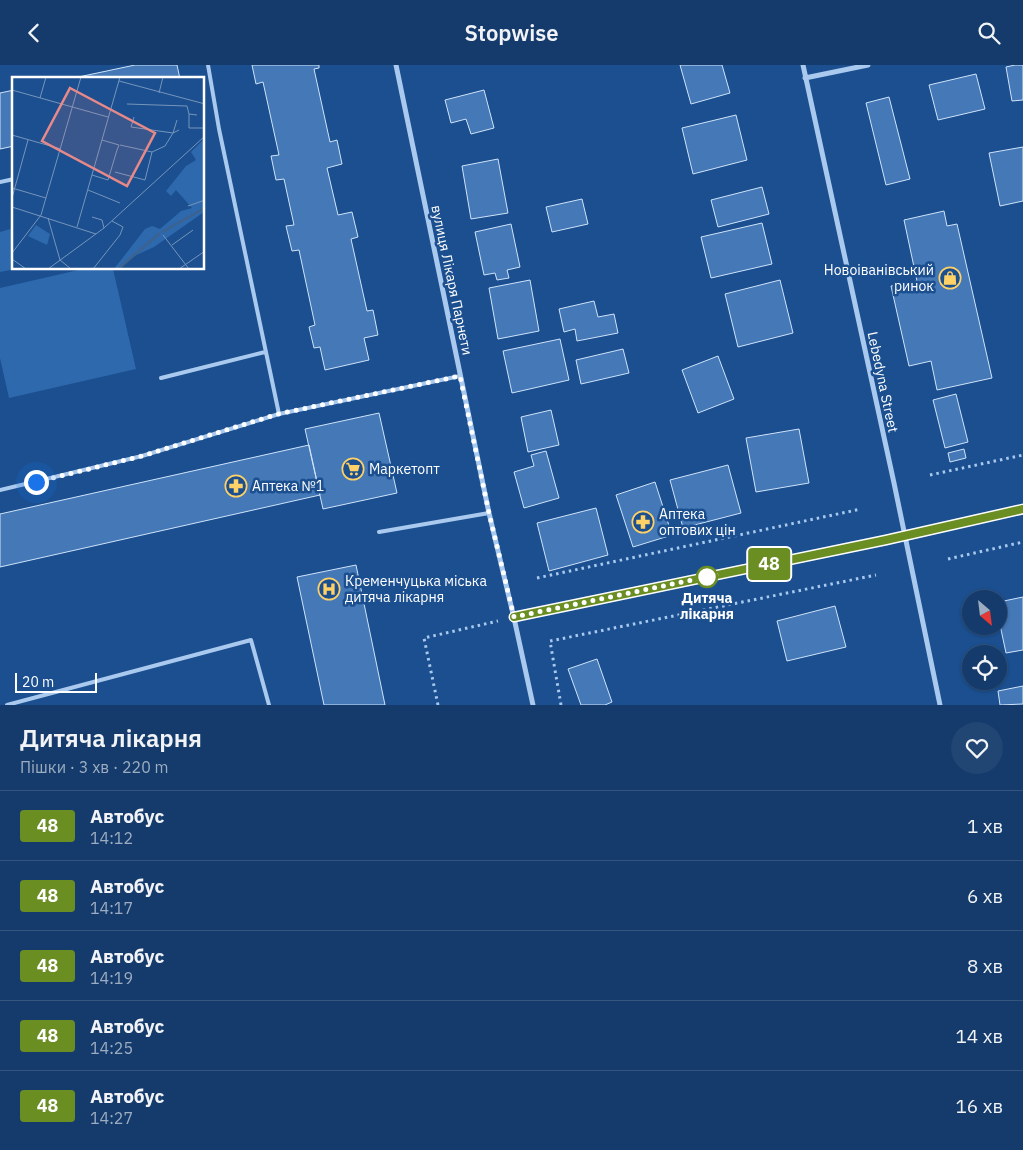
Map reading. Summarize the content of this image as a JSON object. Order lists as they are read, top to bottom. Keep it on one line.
{"streets":{"street":["вулиця Лікаря Парнети","Lebedyna Street"]},"places":{"shop":["Новоіванівський ринок"],"supermarket":["Маркетопт"],"pharmacy":["Аптека №1","Аптека оптових цін"],"other":["Дитяча лікарня"],"hospital":["Кременчуцька міська дитяча лікарня"]},"lines":["bus line 48"],"scale_bar":"20 m","north":"bottom right","page":{"header":"Stopwise","on_map":"48","scale":"20 m","heading":["Дитяча лікарня","Пішки · 3 хв · 220 m"],"list":[{"mark":"48","name":"Автобус","note":"14:12","value":"1 хв"},{"mark":"48","name":"Автобус","note":"14:17","value":"6 хв"},{"mark":"48","name":"Автобус","note":"14:19","value":"8 хв"},{"mark":"48","name":"Автобус","note":"14:25","value":"14 хв"},{"mark":"48","name":"Автобус","note":"14:27","value":"16 хв"}]}}
